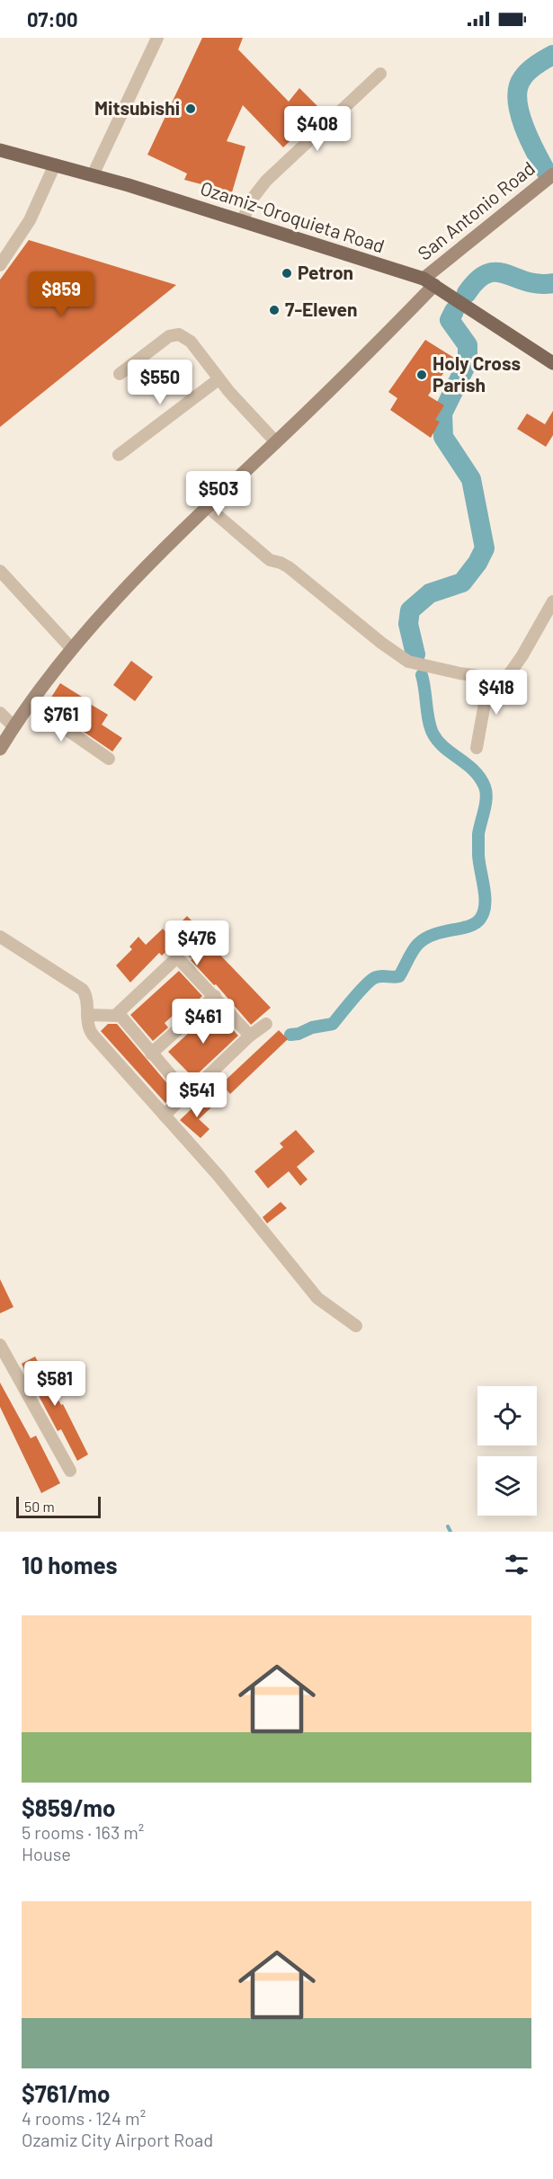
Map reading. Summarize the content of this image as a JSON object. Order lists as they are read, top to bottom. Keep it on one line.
{"streets":{"main road":["San Antonio Road","Ozamiz-Oroquieta Road"]},"crossings":[["San Antonio Road","Ozamiz-Oroquieta Road"]],"places":["Mitsubishi","Petron","7-Eleven","Holy Cross Parish"],"scale_bar":"50 m","page":{"status":"07:00","price":["$408","$859","$550","$503","$418","$761","$476","$461","$541","$581"],"scale":"50 m","heading":"10 homes","list":[{"name":"$859/mo","note":"5 rooms · 163 m² · House"},{"name":"$761/mo","note":"4 rooms · 124 m² · Ozamiz City Airport Road"}]}}
